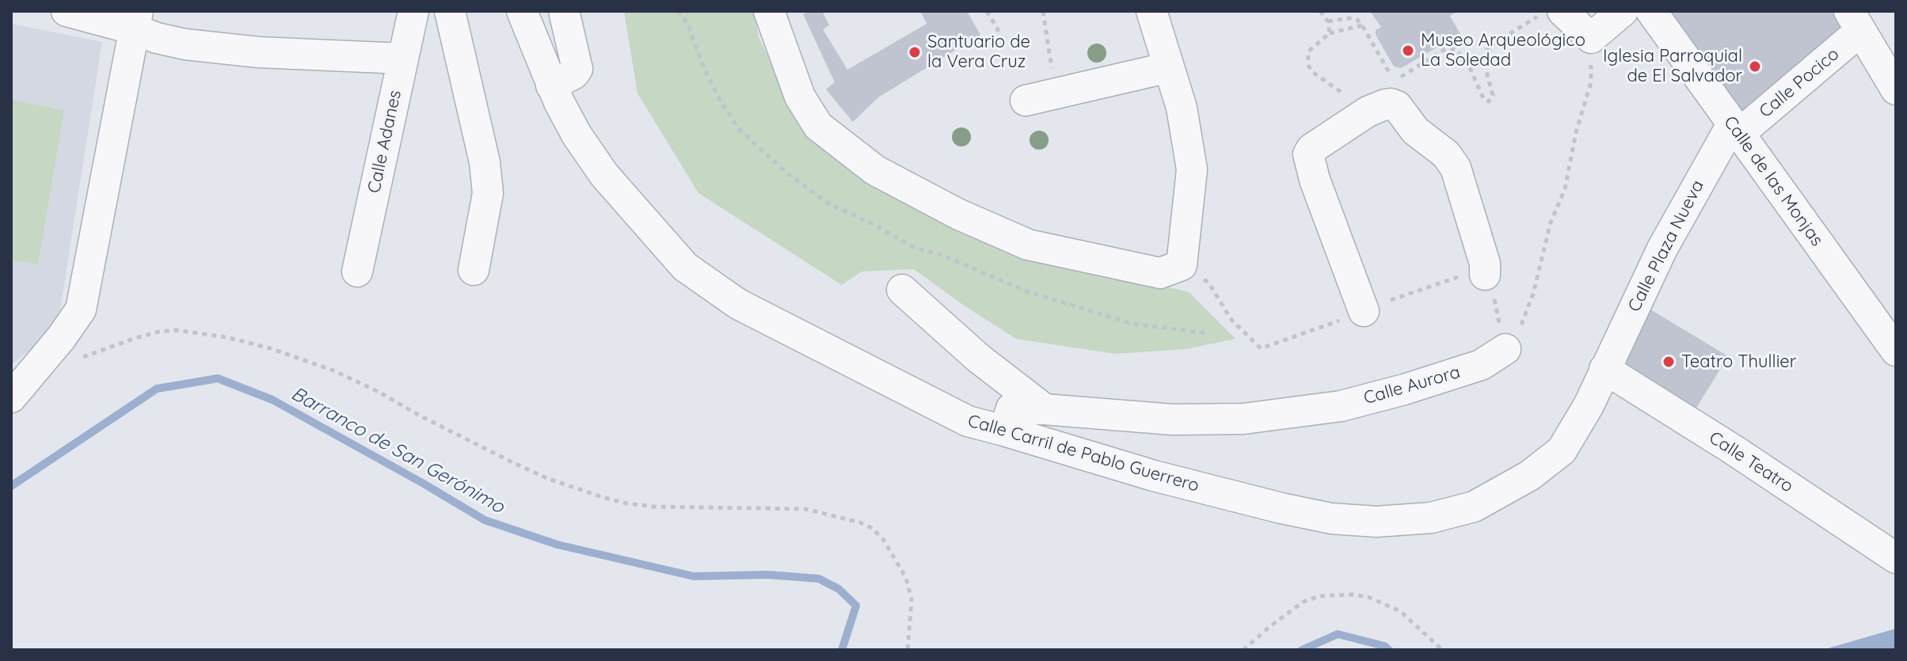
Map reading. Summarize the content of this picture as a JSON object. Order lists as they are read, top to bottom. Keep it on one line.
{"streets":{"street":["Calle Pocico","Calle Adanes","Calle de las Monjas","Calle Plaza Nueva","Calle Aurora","Calle Carril de Pablo Guerrero","Calle Teatro"]},"crossings":[["Calle Pocico","Calle de las Monjas"],["Calle Pocico","Calle Plaza Nueva"],["Calle de las Monjas","Calle Plaza Nueva"],["Calle Plaza Nueva","Calle Carril de Pablo Guerrero"],["Calle Plaza Nueva","Calle Teatro"],["Calle Aurora","Calle Carril de Pablo Guerrero"],["Calle Carril de Pablo Guerrero","Calle Teatro"]],"water":["Barranco de San Gerónimo"],"places":["Museo Arqueológico La Soledad","Santuario de la Vera Cruz","Iglesia Parroquial de El Salvador","Teatro Thullier"]}
